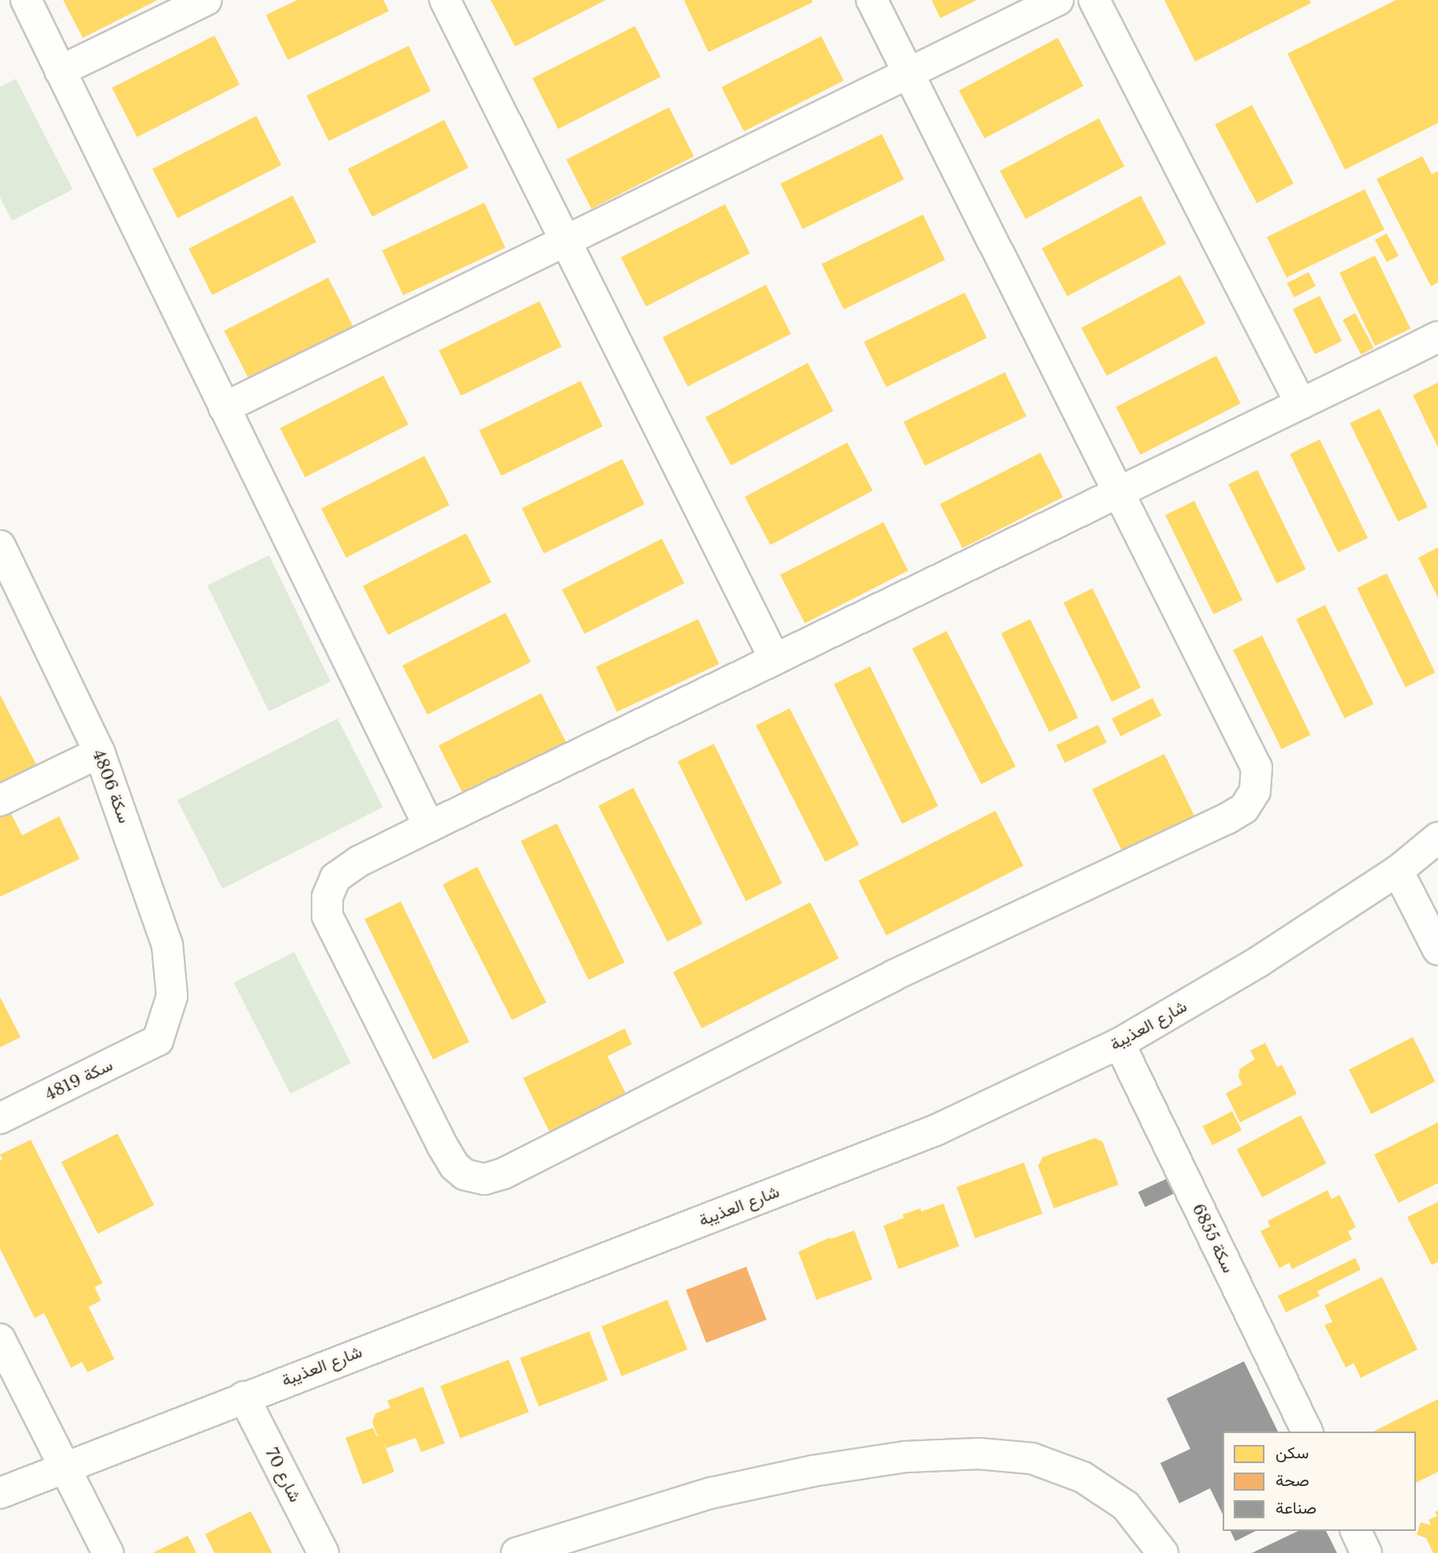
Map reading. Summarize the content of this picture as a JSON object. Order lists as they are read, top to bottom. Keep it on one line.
{"streets":{"street":["سكة 4806","شارع العذيبة","سكة 4819","سكة 6855","شارع 70"]},"crossings":[["سكة 4806","سكة 4819"],["شارع العذيبة","سكة 6855"],["شارع العذيبة","شارع 70"]],"legend":["سكن","صحة","صناعة"]}
